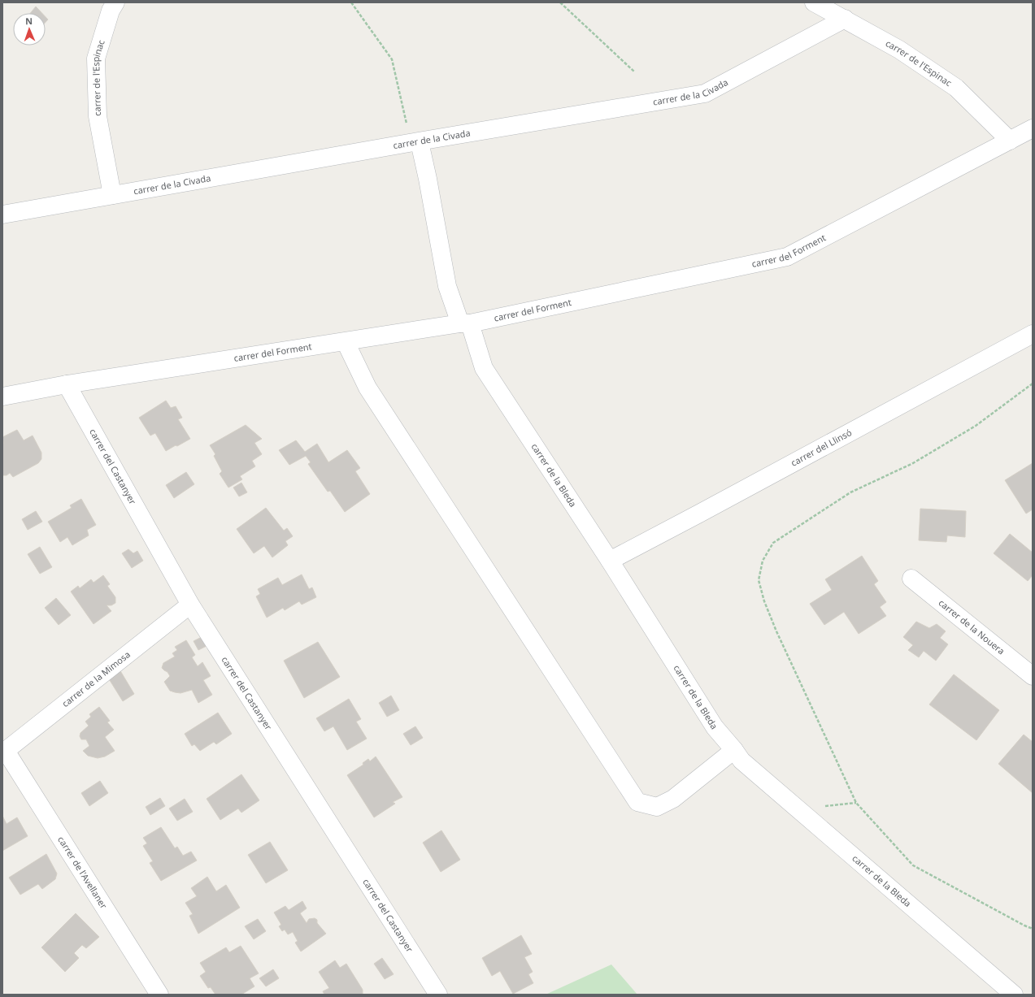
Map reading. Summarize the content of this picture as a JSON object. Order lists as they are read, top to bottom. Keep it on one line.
{"streets":{"street":["carrer de l'Espinac","carrer de la Civada","carrer del Forment","carrer del Llinsó","carrer del Castanyer","carrer de la Bleda","carrer de la Nouera","carrer de la Mimosa","carrer de l'Avellaner"]},"crossings":[["carrer de l'Espinac","carrer de la Civada"],["carrer de l'Espinac","carrer del Forment"],["carrer de la Civada","carrer de la Bleda"],["carrer del Forment","carrer del Castanyer"],["carrer del Forment","carrer de la Bleda"],["carrer del Llinsó","carrer de la Bleda"],["carrer del Castanyer","carrer de la Mimosa"],["carrer de la Mimosa","carrer de l'Avellaner"]],"north":"top"}
